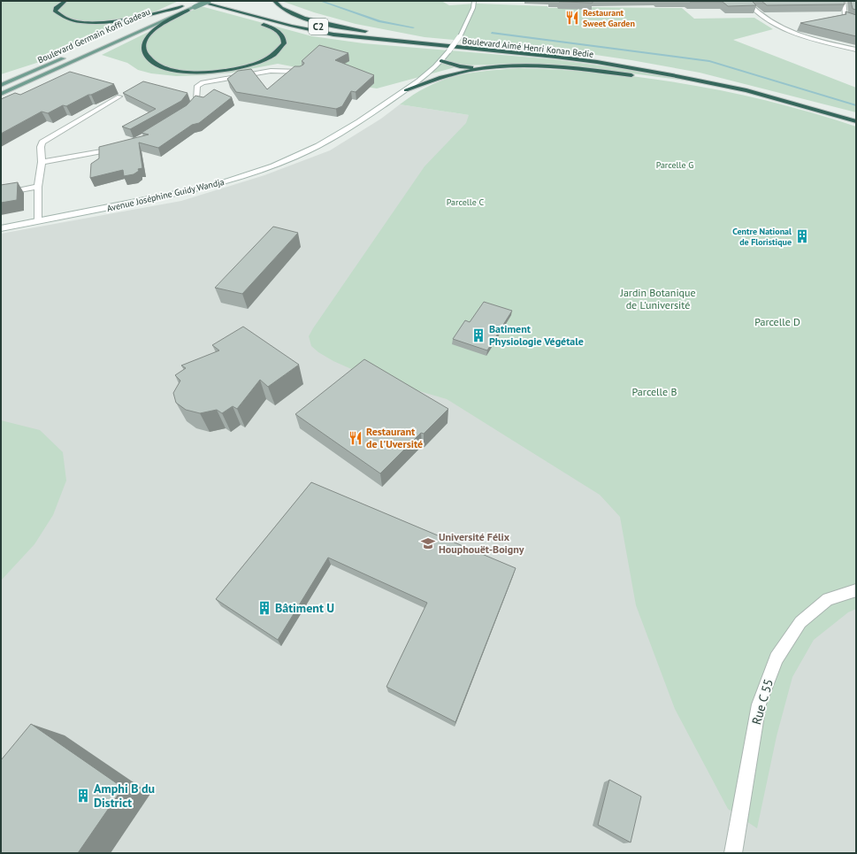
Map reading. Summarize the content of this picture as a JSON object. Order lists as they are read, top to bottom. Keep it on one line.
{"streets":{"highway":["C2","Boulevard Aimé Henri Konan Bedie"],"main road":["Boulevard Germain Koffi Gadeau"],"street":["Avenue Joséphine Guidy Wandja","Rue C 55"]},"parks":["Parcelle G","Parcelle C","Jardin Botanique de L'université","Parcelle D","Parcelle B"],"places":{"restaurant":["Restaurant Sweet Garden","Restaurant de l'Uversité"],"building":["Centre National de Floristique","Batiment Physiologie Végétale","Bâtiment U","Amphi B du District"],"school or university":["Université Félix Houphouët-Boigny"]}}
